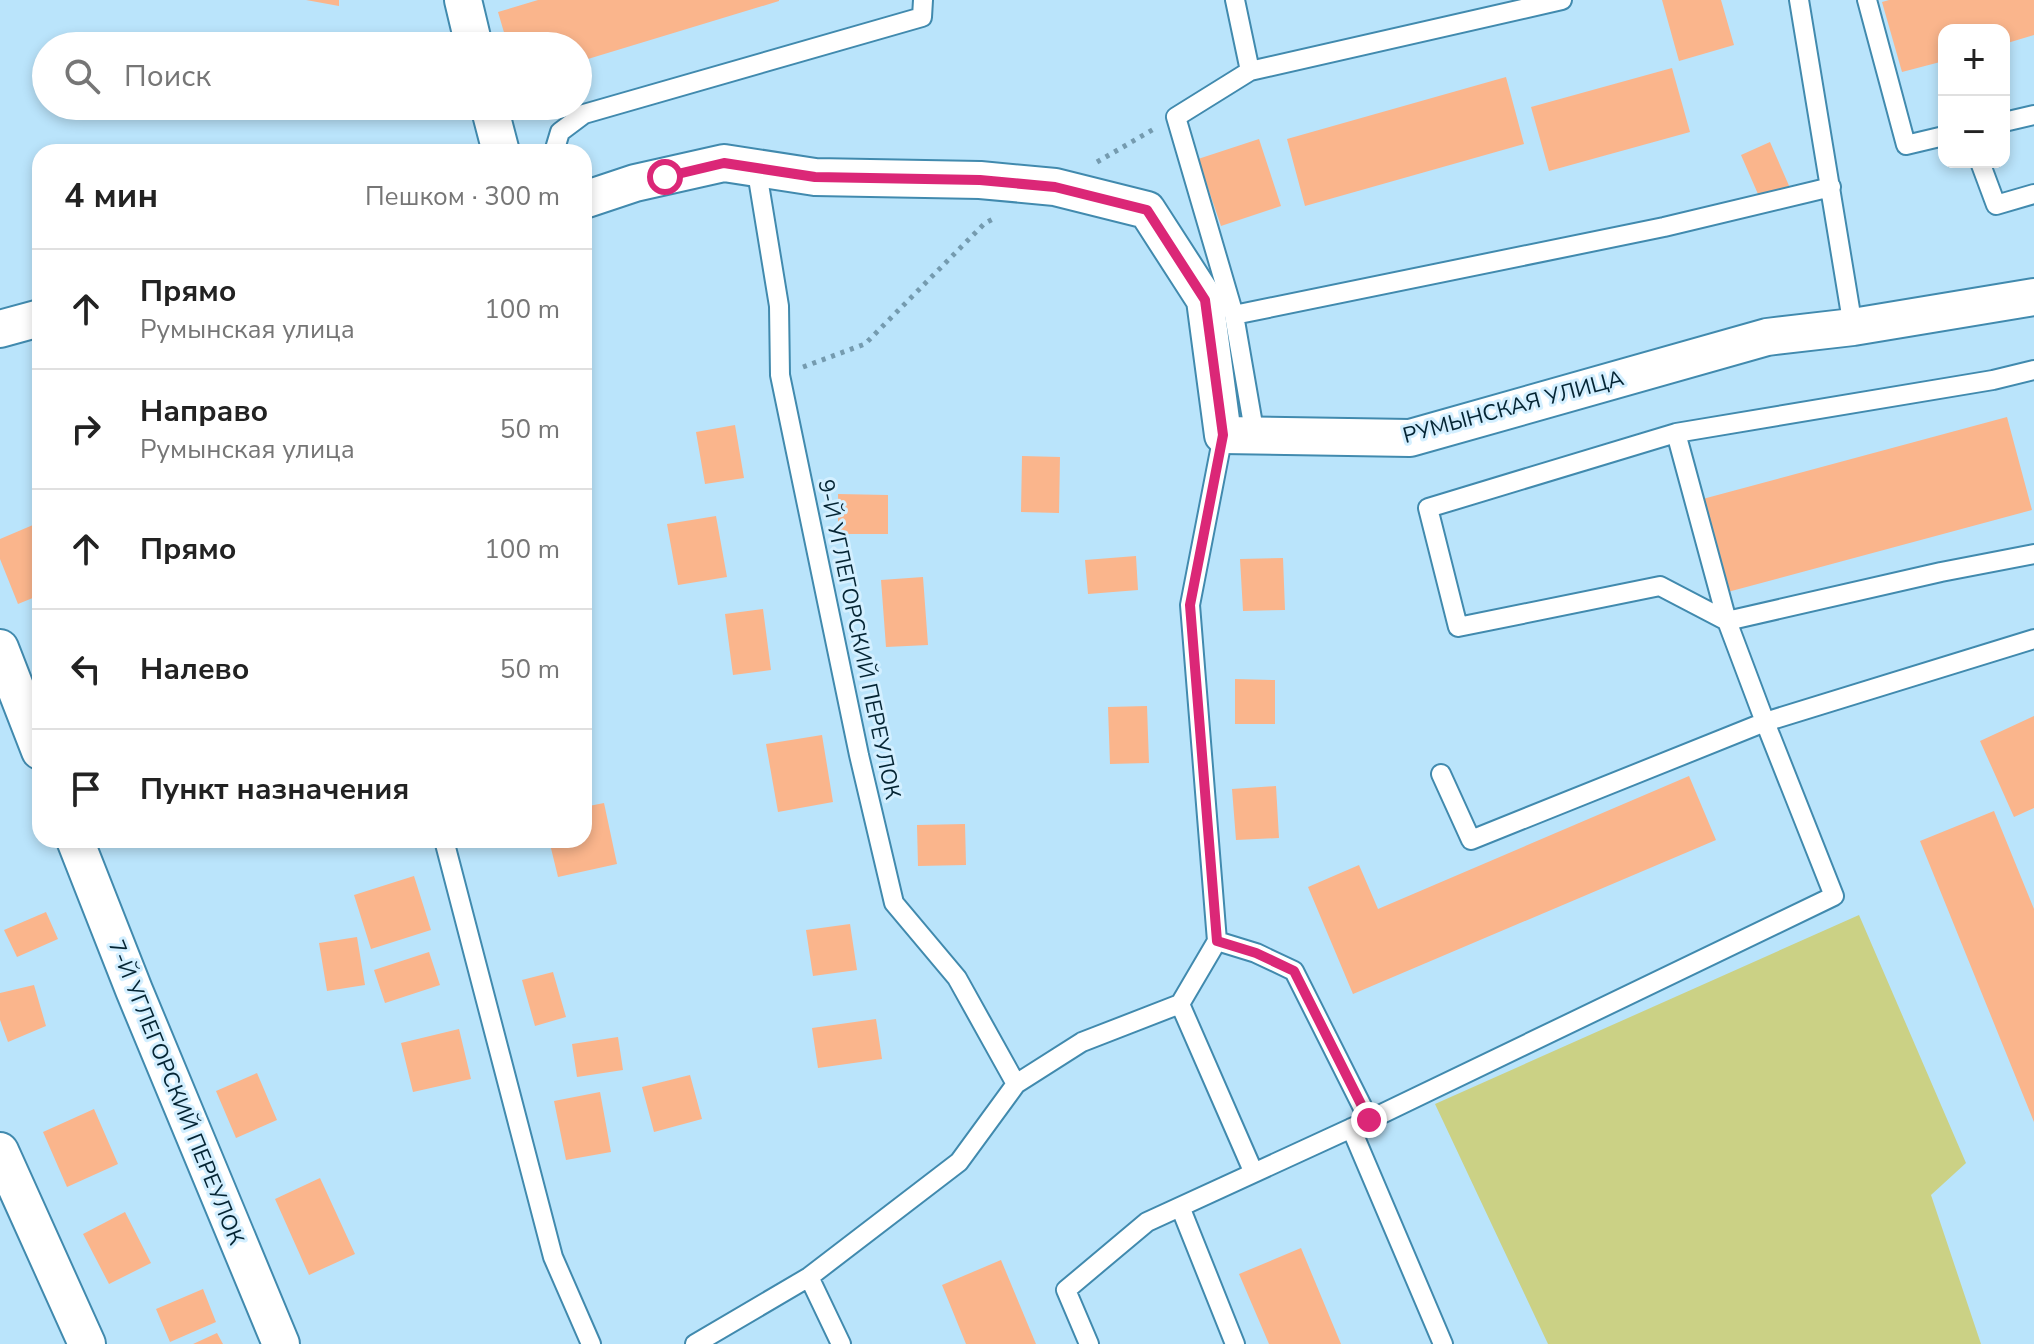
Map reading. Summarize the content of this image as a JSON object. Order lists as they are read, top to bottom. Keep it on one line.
{"streets":{"street":["РУМЫНСКАЯ УЛИЦА","7-Й УГЛЕГОРСКИЙ ПЕРЕУЛОК"],"lane":["9-Й УГЛЕГОРСКИЙ ПЕРЕУЛОК"]},"page":{"map_buttons":["+","−"],"search":"Поиск","heading":["4 мин","Пешком · 300 m"],"list":[["Прямо","Румынская улица","100 m"],["Направо","Румынская улица","50 m"],["Прямо","100 m"],["Налево","50 m"],"Пункт назначения"]}}
